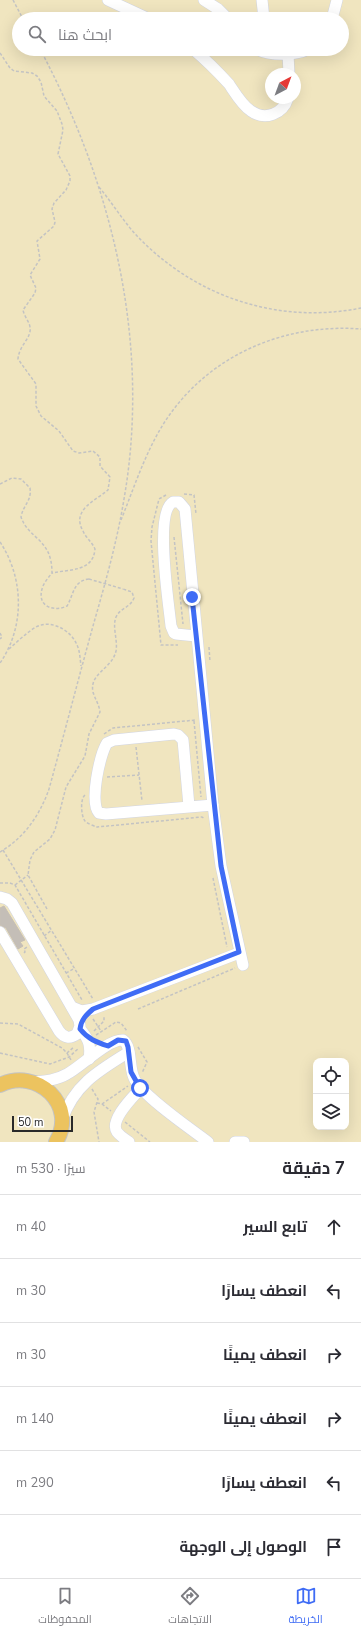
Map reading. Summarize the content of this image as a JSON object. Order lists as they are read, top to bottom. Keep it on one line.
{"scale_bar":"50 m","north":"top right","page":{"search":"ابحث هنا","scale":"50 m","heading":["7 دقيقة","سيرًا · 530 m"],"list":[["تابع السير","40 m"],["انعطف يسارًا","30 m"],["انعطف يمينًا","30 m"],["انعطف يمينًا","140 m"],["انعطف يسارًا","290 m"],"الوصول إلى الوجهة"],"nav":["الخريطة","الاتجاهات","المحفوظات"]}}
